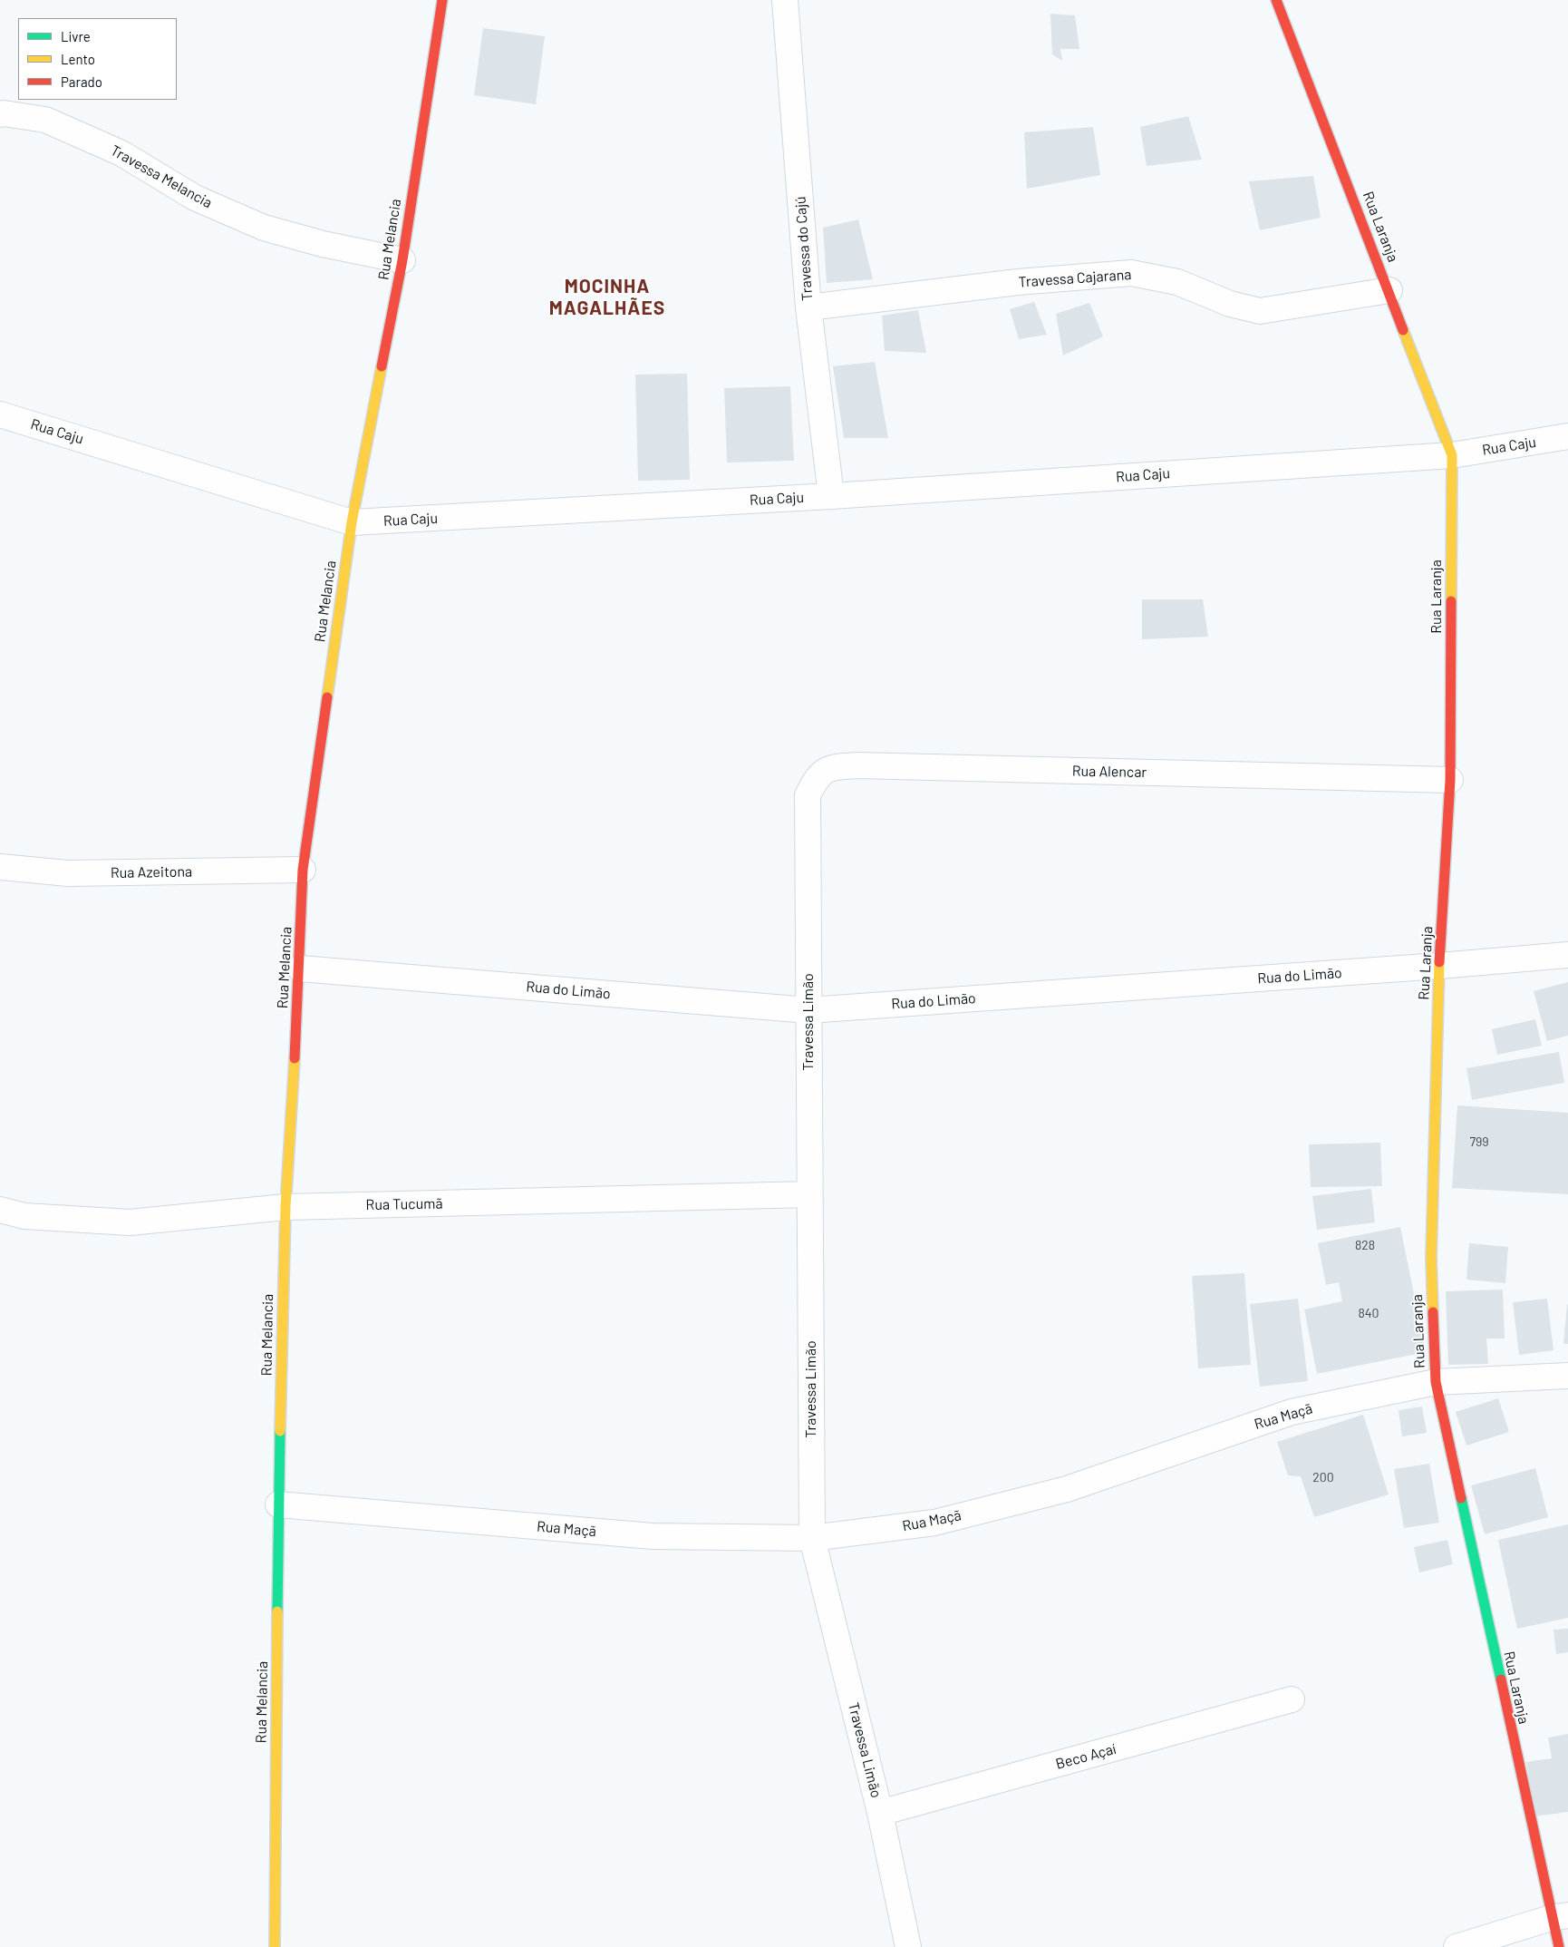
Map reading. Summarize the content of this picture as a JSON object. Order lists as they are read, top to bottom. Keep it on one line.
{"streets":{"street":["Travessa Melancia","Rua Laranja","Rua Melancia","Travessa do Cajú","Travessa Cajarana","Rua Caju","Rua Alencar","Rua Azeitona","Rua do Limão","Travessa Limão","Rua Tucumã","Rua Maçã","Beco Açaí"]},"crossings":[["Travessa Melancia","Rua Melancia"],["Rua Laranja","Travessa Cajarana"],["Rua Laranja","Rua Caju"],["Rua Laranja","Rua Alencar"],["Rua Laranja","Rua do Limão"],["Rua Laranja","Rua Maçã"],["Rua Melancia","Rua Caju"],["Rua Melancia","Rua Azeitona"],["Rua Melancia","Rua do Limão"],["Rua Melancia","Rua Tucumã"],["Rua Melancia","Rua Maçã"],["Travessa do Cajú","Travessa Cajarana"],["Travessa do Cajú","Rua Caju"],["Rua Alencar","Travessa Limão"],["Rua do Limão","Travessa Limão"],["Travessa Limão","Rua Tucumã"],["Travessa Limão","Rua Maçã"],["Travessa Limão","Beco Açaí"]],"districts":["MOCINHA MAGALHÃES"],"house_numbers":["799","828","840","200"],"legend":["Livre","Lento","Parado"]}
